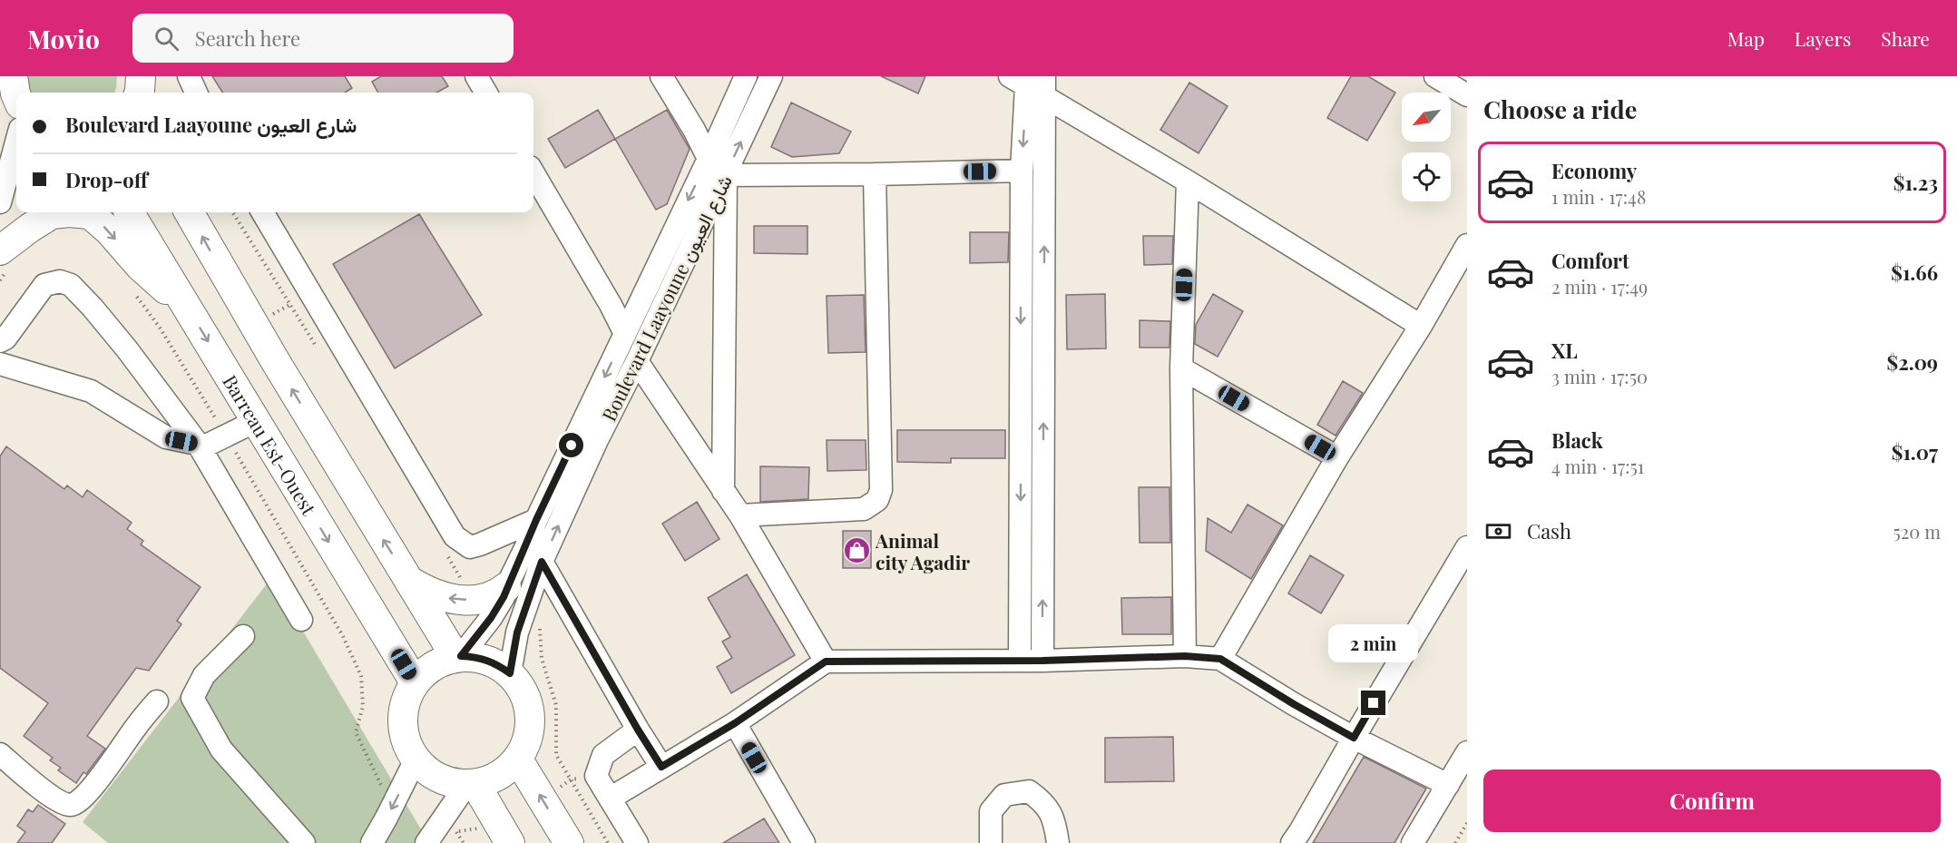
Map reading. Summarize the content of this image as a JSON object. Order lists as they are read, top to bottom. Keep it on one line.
{"streets":{"main road":["Barreau Est-Ouest"],"street":["Boulevard Laayoune شارع العيون"]},"crossings":[["Boulevard Laayoune شارع العيون","Barreau Est-Ouest"]],"places":{"shop":["Animal city Agadir"]},"north":"bottom left","page":{"header":"Movio","search":"Search here","nav":["Map","Layers","Share"],"heading":"Choose a ride","banner":["Boulevard Laayoune شارع العيون","Drop-off"],"list":[{"name":"Economy","note":"1 min · 17:48","value":"$1.23"},{"name":"Comfort","note":"2 min · 17:49","value":"$1.66"},{"name":"XL","note":"3 min · 17:50","value":"$2.09"},{"name":"Black","note":"4 min · 17:51","value":"$1.07"}],"pay":["Cash","520 m"],"bubble":"2 min","buttons":"Confirm"}}
